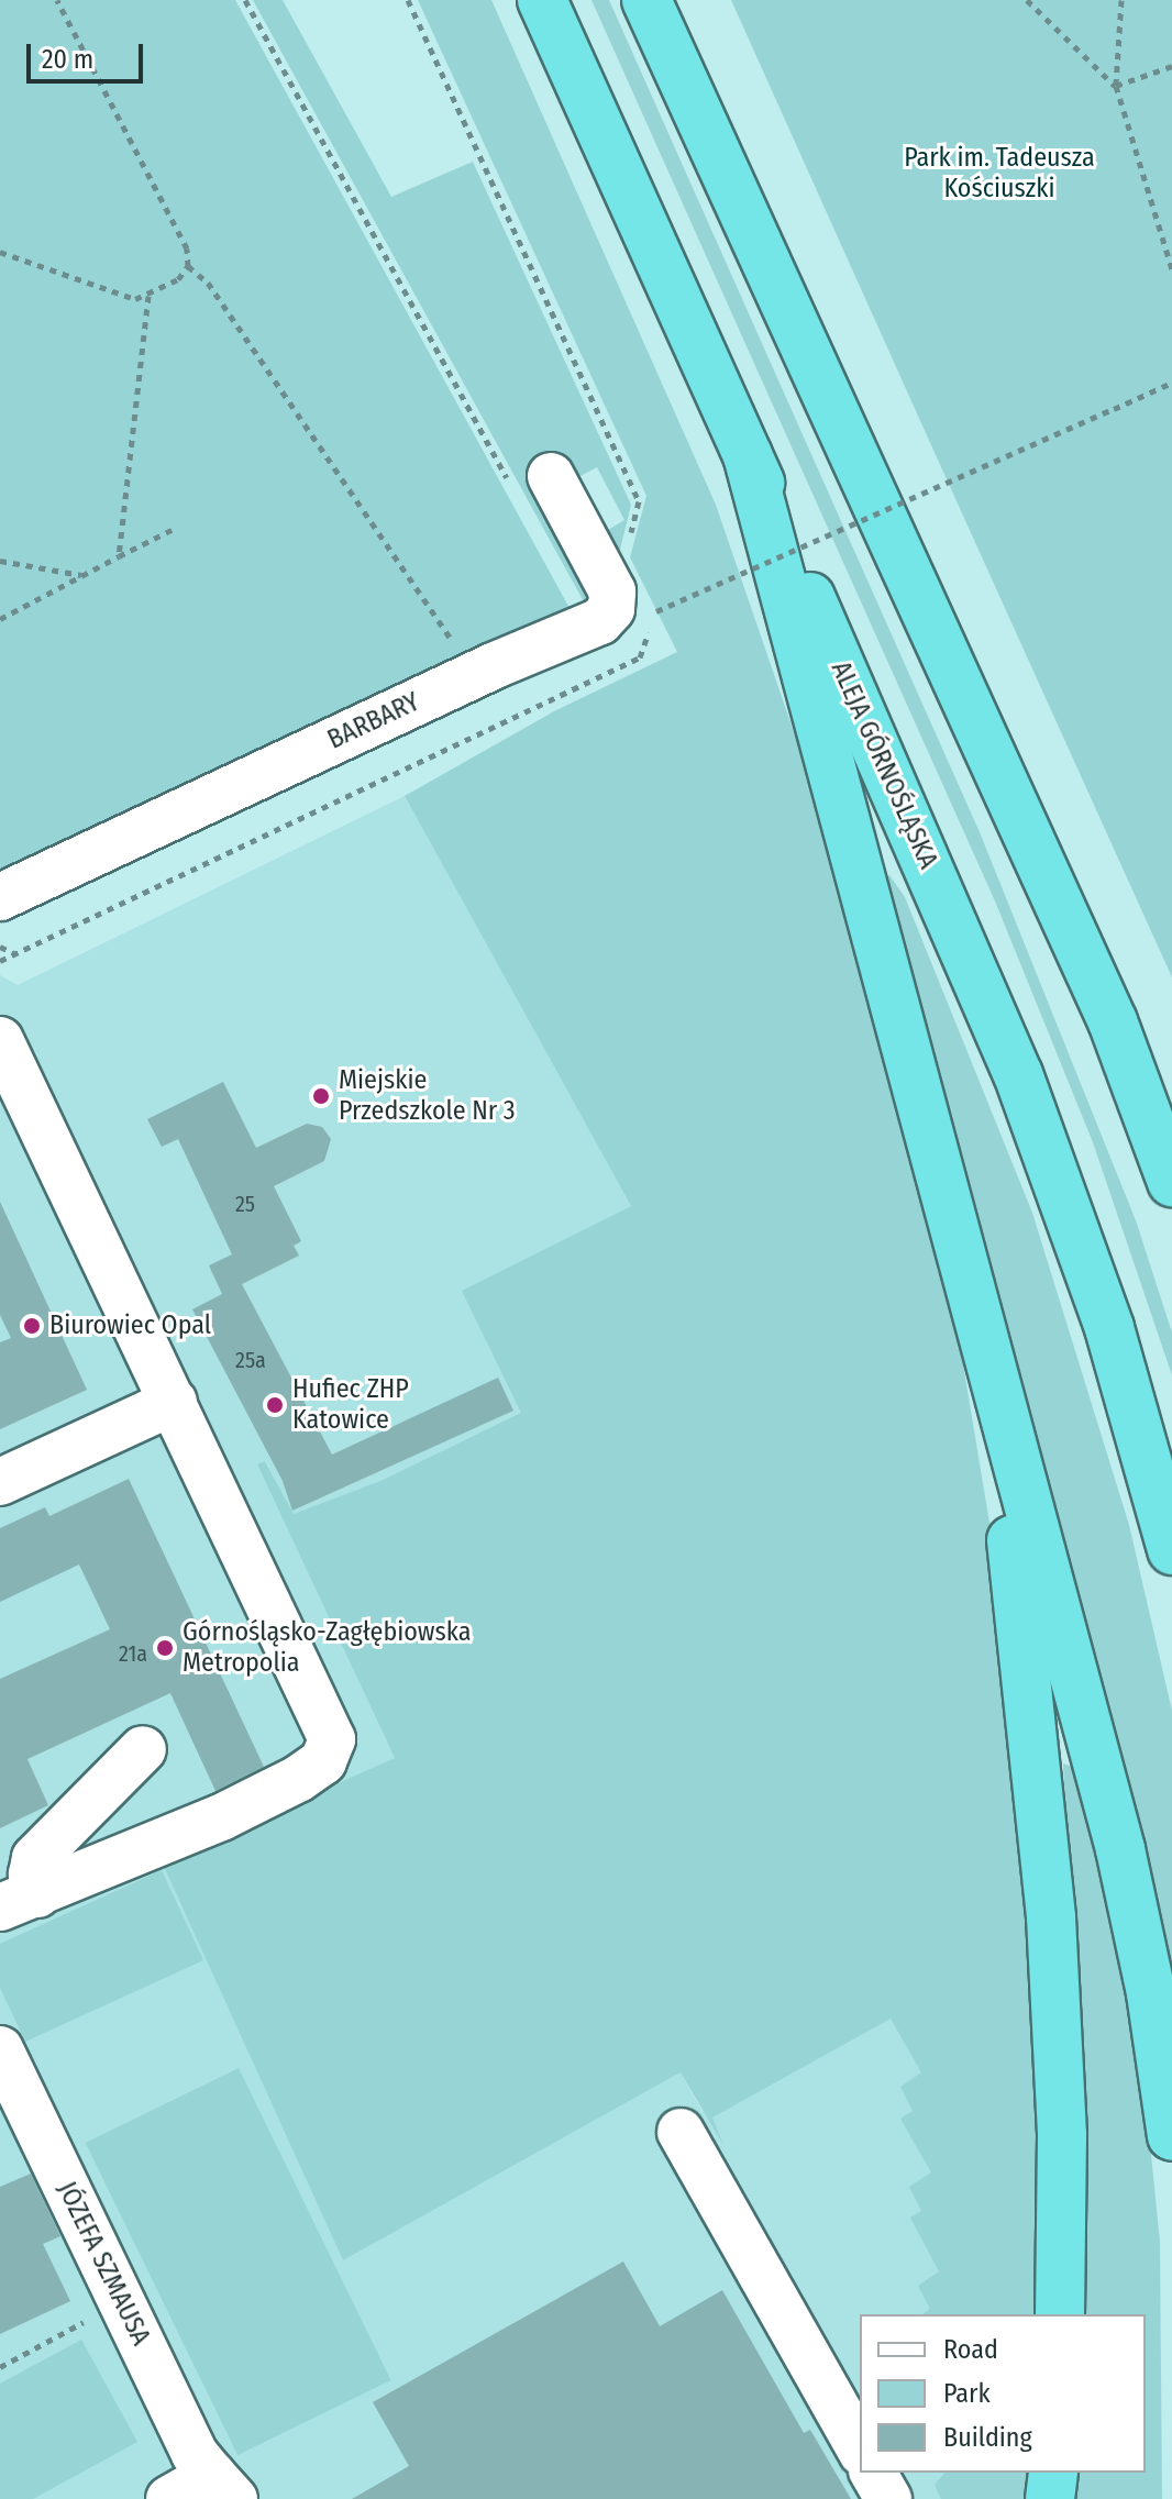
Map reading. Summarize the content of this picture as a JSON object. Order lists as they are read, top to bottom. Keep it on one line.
{"streets":{"highway":["ALEJA GÓRNOŚLĄSKA"],"street":["BARBARY","JÓZEFA SZMAUSA"]},"parks":["Park im. Tadeusza Kościuszki"],"places":["Miejskie Przedszkole Nr 3","Biurowiec Opal","Hufiec ZHP Katowice","Górnośląsko-Zagłębiowska Metropolia"],"house_numbers":["25","25a","21a"],"legend":["Road","Park","Building"],"scale_bar":"20 m"}
